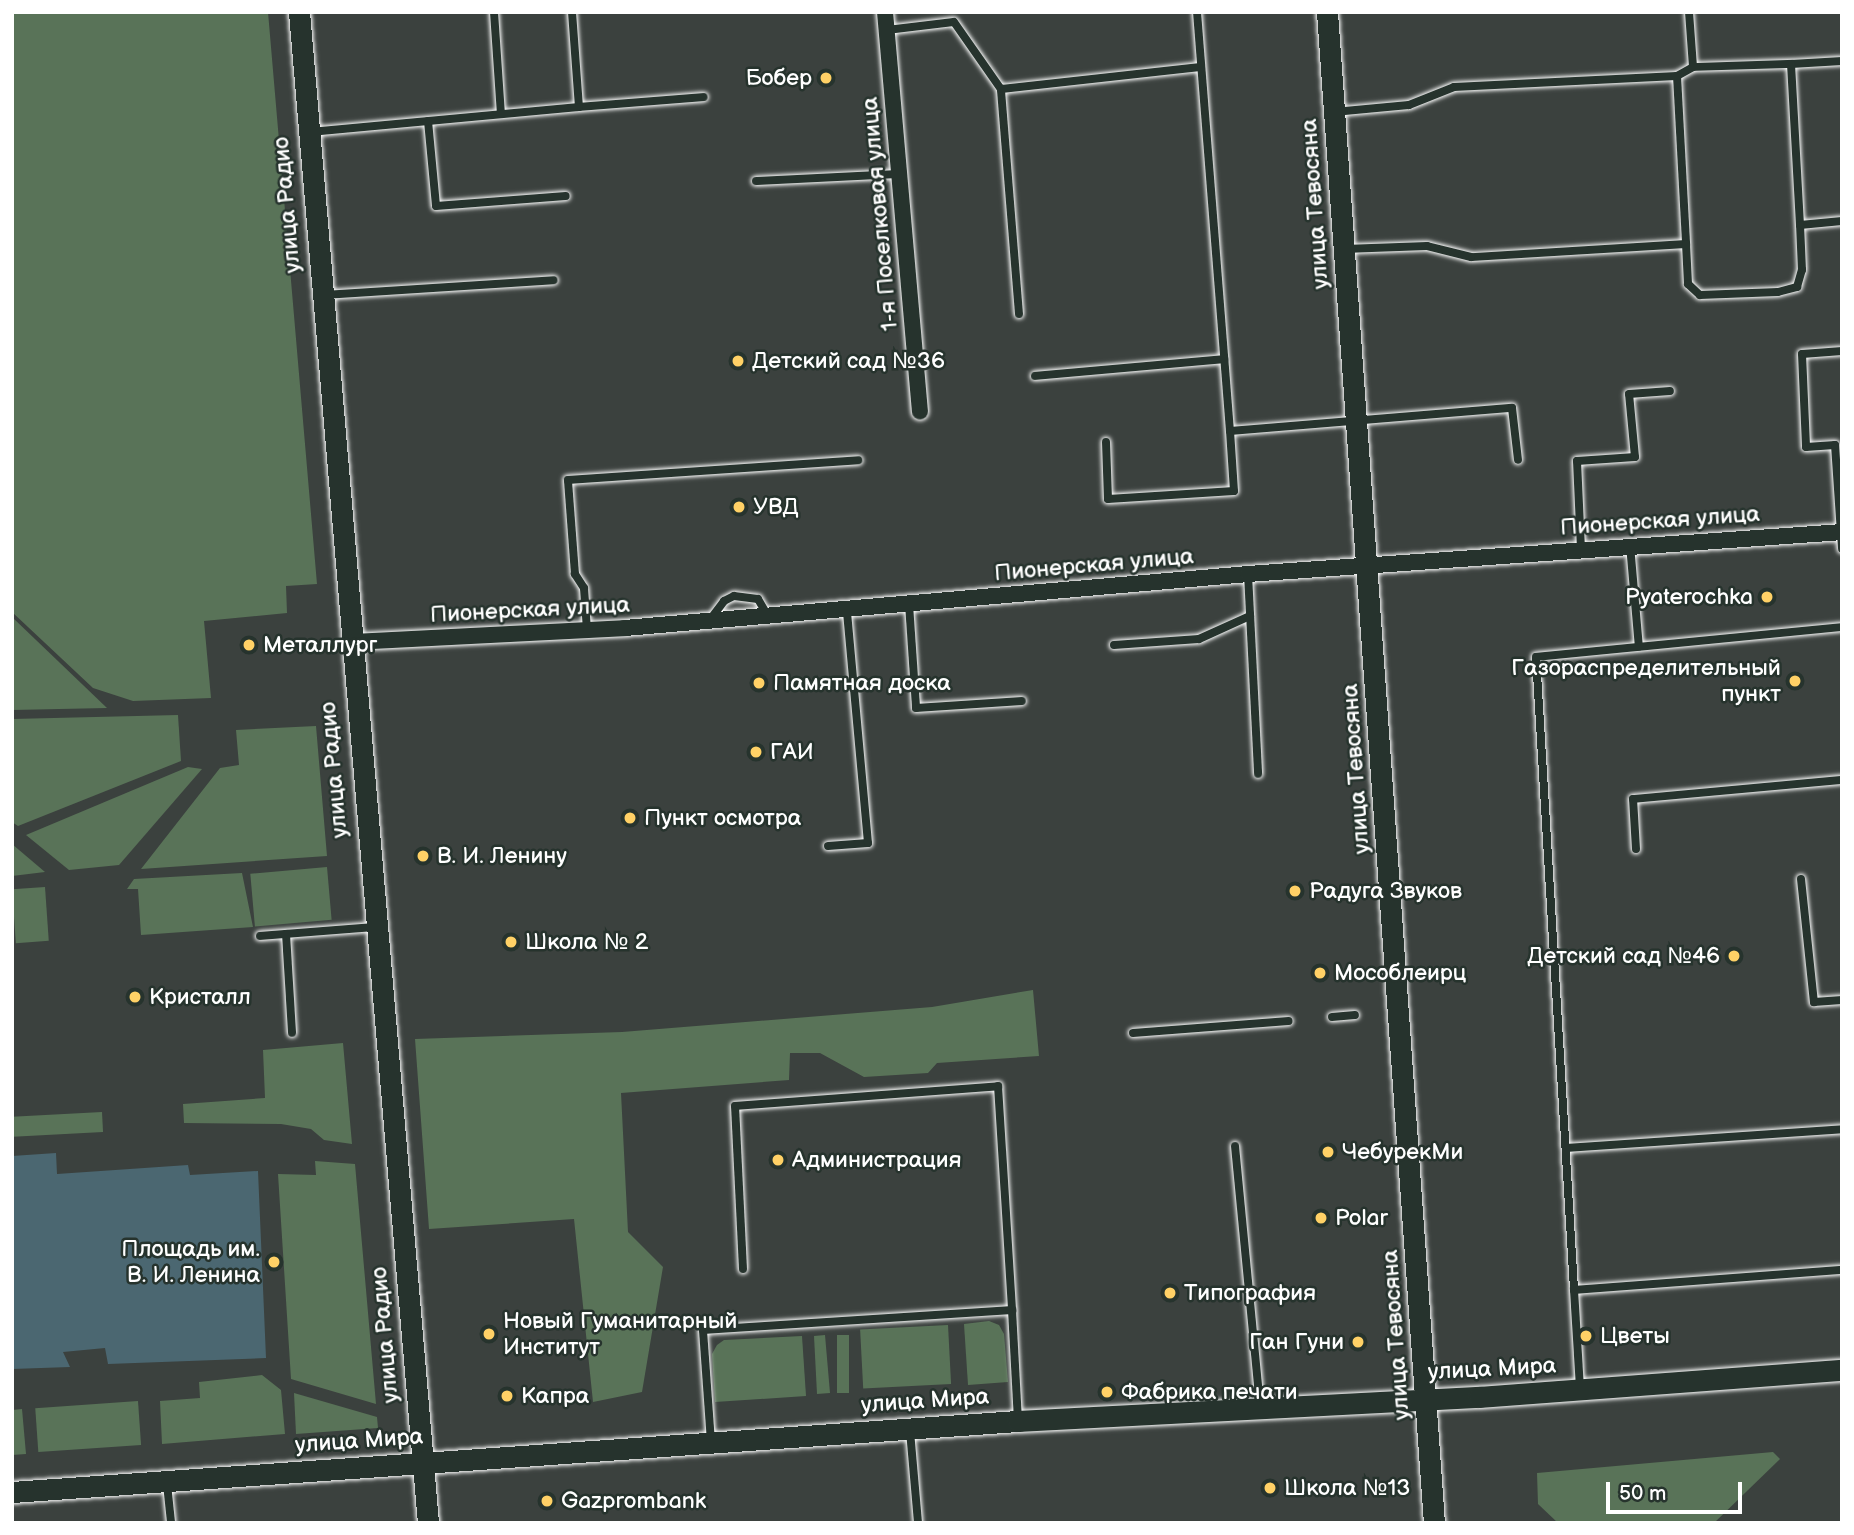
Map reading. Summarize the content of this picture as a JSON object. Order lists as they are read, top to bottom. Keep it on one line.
{"streets":{"main road":["улица Тевосяна","улица Радио","улица Мира"],"street":["1-я Поселковая улица","Пионерская улица"]},"crossings":[["улица Тевосяна","Пионерская улица"],["улица Тевосяна","улица Мира"],["улица Радио","Пионерская улица"],["улица Радио","улица Мира"]],"places":["Бобер","Детский сад №36","УВД","Pyaterochka","Металлург","Газораспределительный пункт","Памятная доска","ГАИ","Пункт осмотра","В. И. Ленину","Радуга Звуков","Школа № 2","Детский сад №46","Мособлеирц","Кристалл","ЧебурекМи","Администрация","Polar","Площадь им. В. И. Ленина","Типография","Новый Гуманитарный Институт","Цветы","Ган Гуни","Фабрика печати","Капра","Школа №13","Gazprombank"],"scale_bar":"50 m"}
